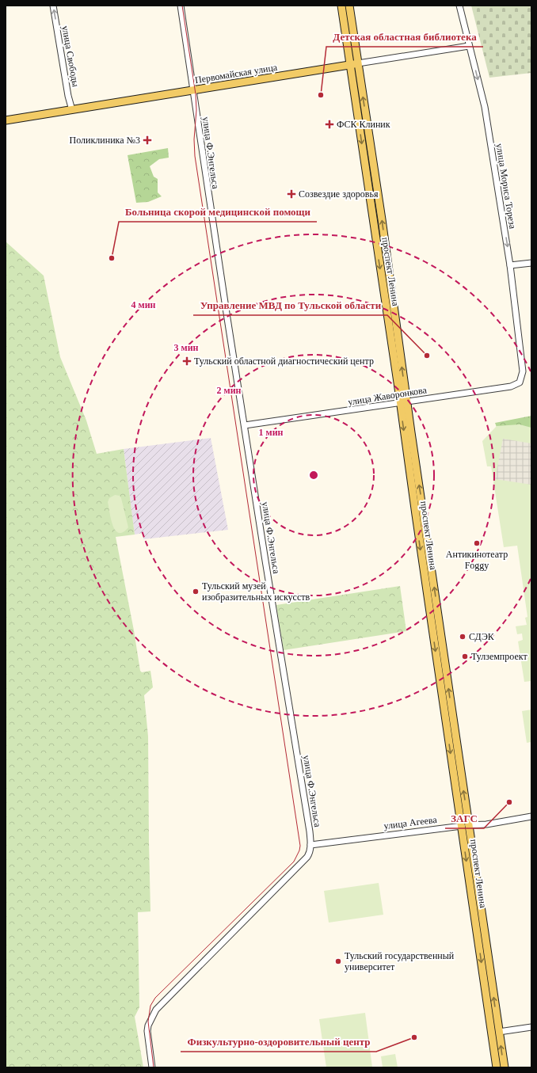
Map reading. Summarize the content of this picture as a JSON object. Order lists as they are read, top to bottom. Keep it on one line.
{"streets":{"main road":["Первомайская улица","проспект Ленина"],"street":["улица Свободы","улица Ф.Энгельса","улица Мориса Тореза","улица Жаворонкова","улица Агеева"]},"crossings":[["улица Свободы","Первомайская улица"],["Первомайская улица","улица Ф.Энгельса"],["Первомайская улица","улица Мориса Тореза"],["Первомайская улица","проспект Ленина"],["улица Ф.Энгельса","улица Жаворонкова"],["улица Ф.Энгельса","улица Агеева"],["улица Мориса Тореза","улица Жаворонкова"],["проспект Ленина","улица Жаворонкова"],["проспект Ленина","улица Агеева"]],"one_way":["улица Свободы","улица Мориса Тореза"],"places":{"other":["Детская областная библиотека","Больница скорой медицинской помощи","Управление МВД по Тульской области","Антикинотеатр Foggy","Тульский музей изобразительных искусств","СДЭК","Тулземпроект","ЗАГС","Тульский государственный университет","Физкультурно-оздоровительный центр"],"health":["ФСК Клиник","Поликлиника №3","Созвездие здоровья","Тульский областной диагностический центр"]},"rings":["4 мин","3 мин","2 мин","1 мин"]}
